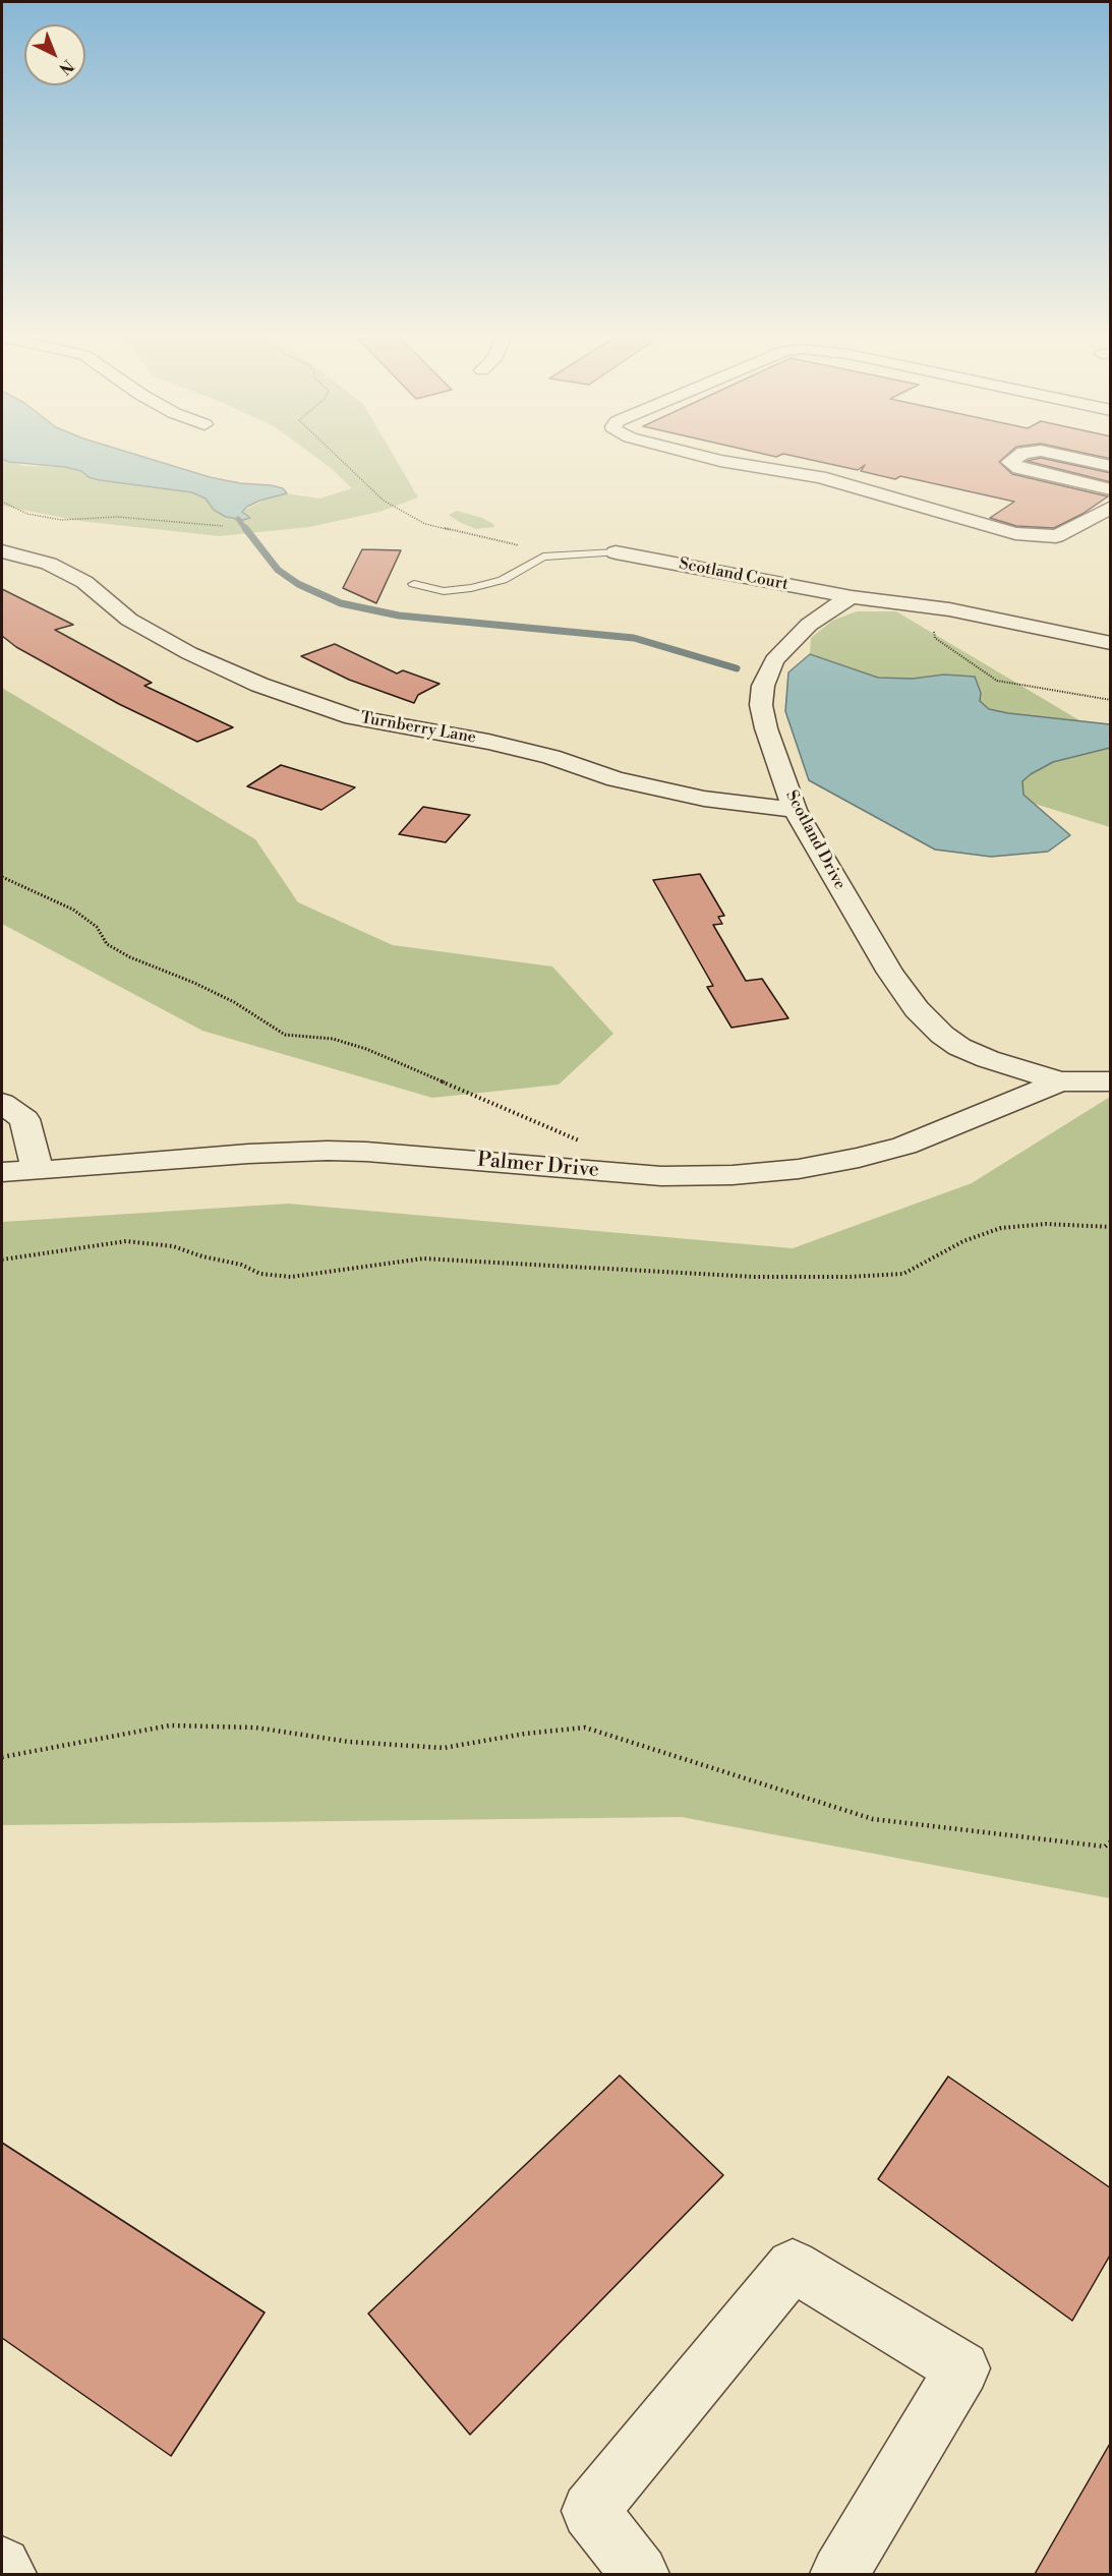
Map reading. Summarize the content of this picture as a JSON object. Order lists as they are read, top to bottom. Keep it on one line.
{"streets":{"street":["Scotland Court","Turnberry Lane","Scotland Drive","Palmer Drive"]},"crossings":[["Scotland Court","Scotland Drive"],["Turnberry Lane","Scotland Drive"],["Scotland Drive","Palmer Drive"]],"north":"bottom right"}
